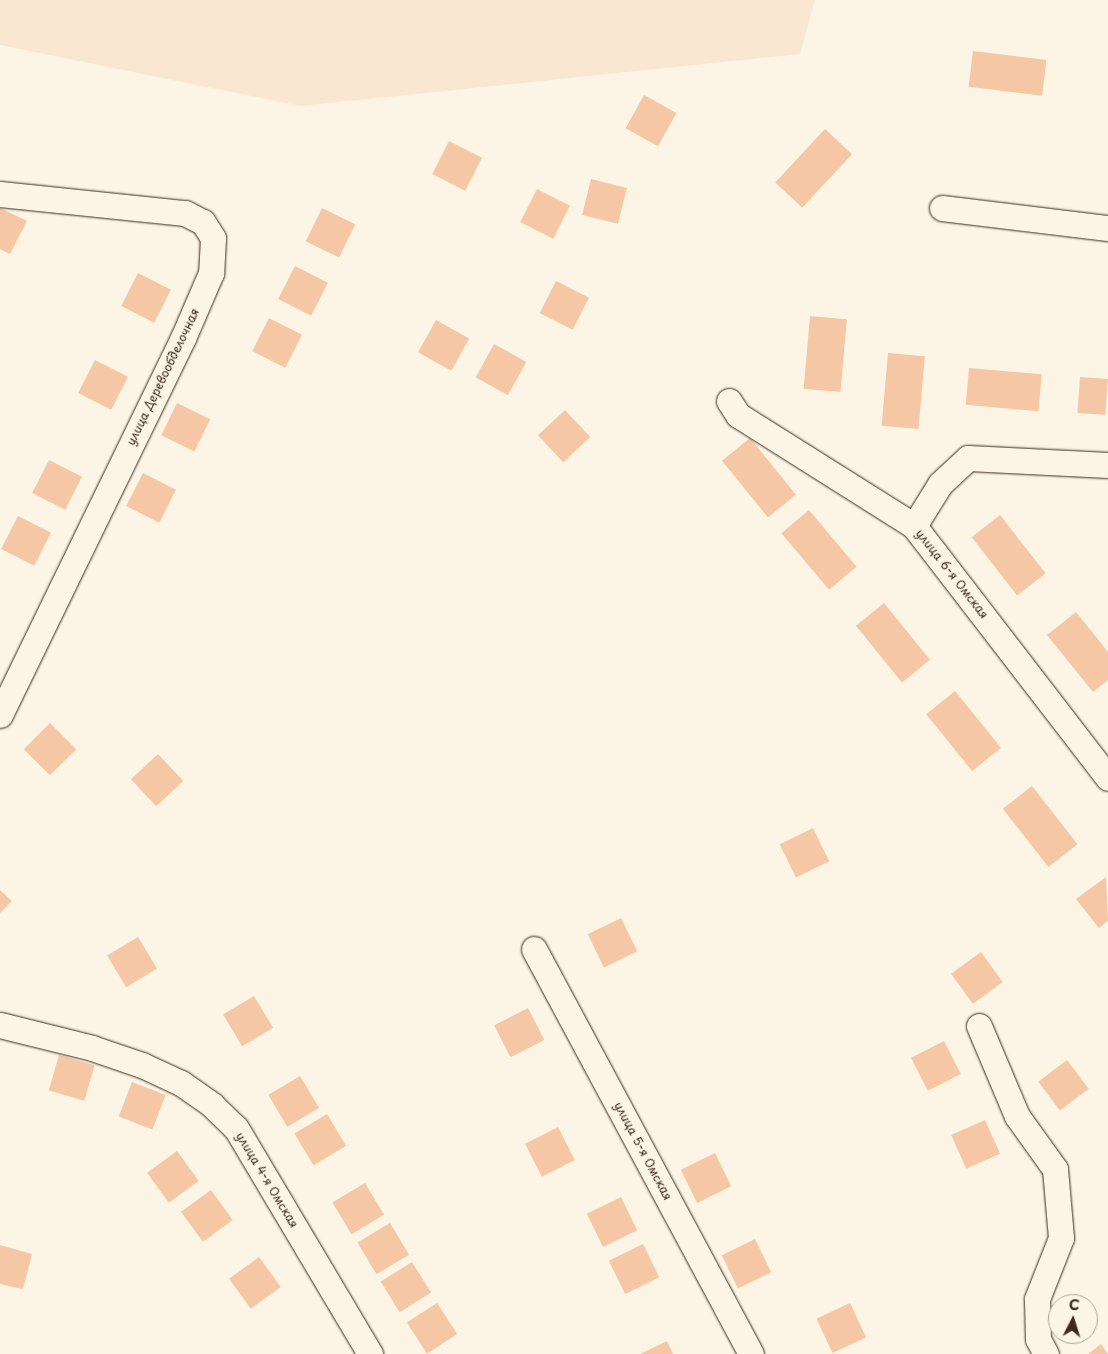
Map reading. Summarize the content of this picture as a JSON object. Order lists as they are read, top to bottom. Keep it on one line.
{"streets":{"street":["улица Деревообделочная","улица 6-я Омская","улица 5-я Омская","улица 4-я Омская"]},"north":"top"}
